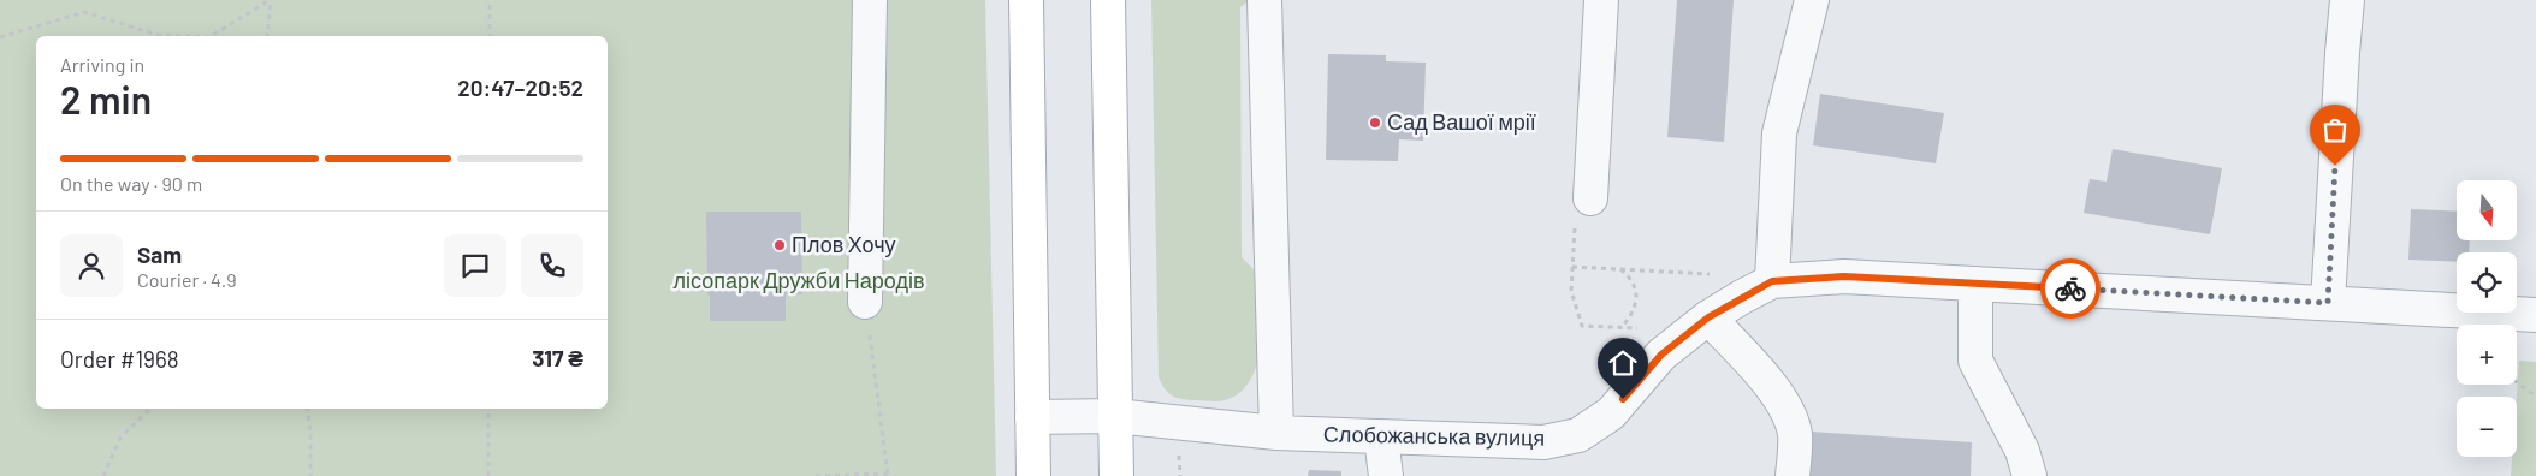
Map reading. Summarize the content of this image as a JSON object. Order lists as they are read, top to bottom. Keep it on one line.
{"streets":{"street":["Слобожанська вулиця"]},"parks":["лісопарк Дружби Народів"],"places":["Сад Вашої мрії","Плов Хочу"],"north":"bottom","page":{"heading":["2 min","Arriving in","20:47–20:52"],"panel":["Sam","Courier · 4.9","Order #1968","317 ₴"],"bar":"On the way · 90 m","map_buttons":["+","−"]}}
